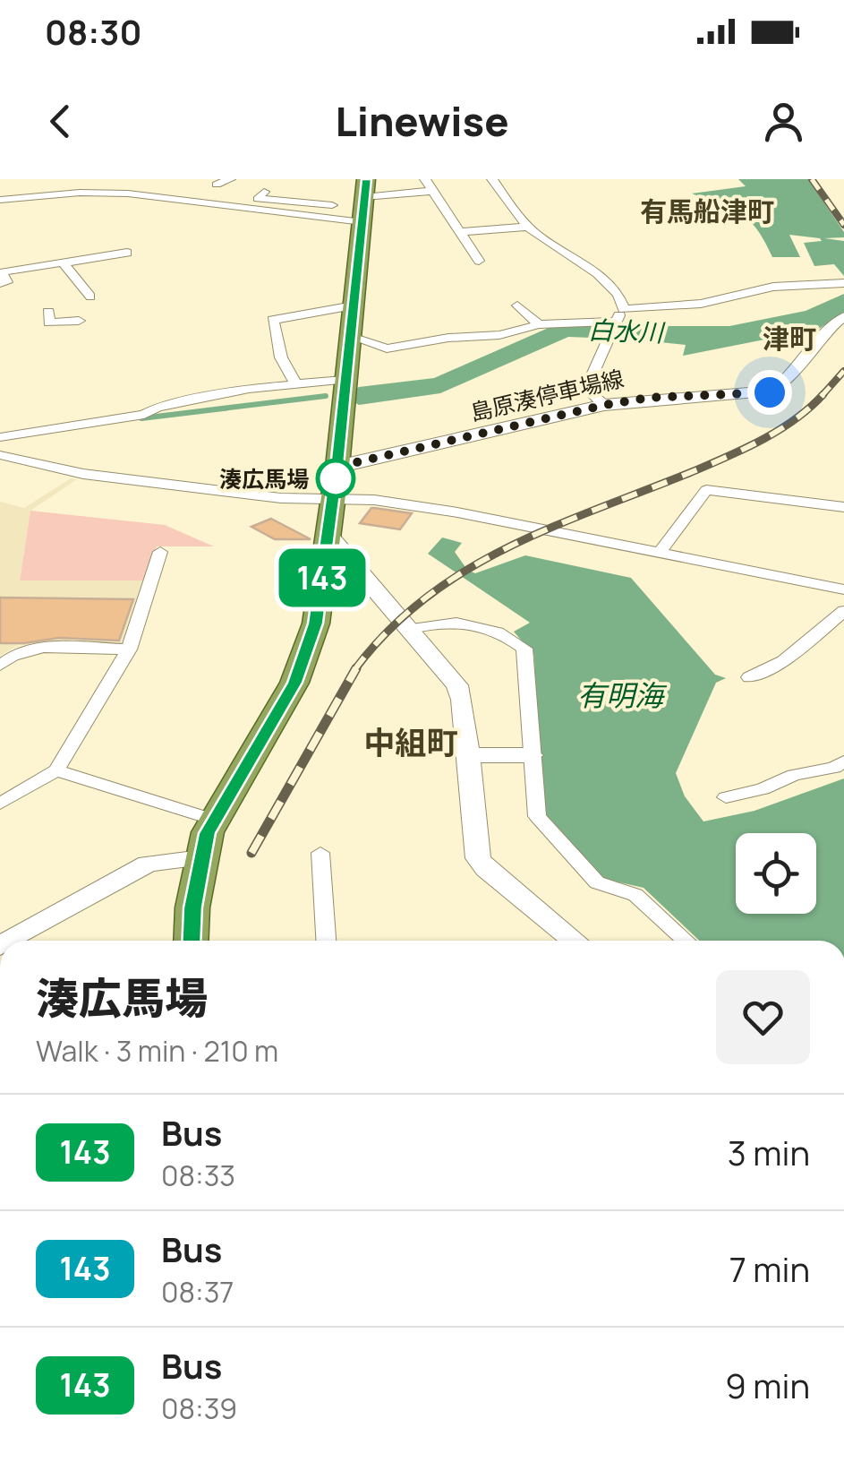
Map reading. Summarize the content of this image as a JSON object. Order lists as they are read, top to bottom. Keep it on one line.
{"streets":{"main road":["島原湊停車場線"]},"districts":["有馬船津町","津町","中組町"],"water":["白水川","有明海"],"places":["湊広馬場"],"lines":["bus line 143"],"page":{"status":"08:30","header":"Linewise","on_map":"143","heading":["湊広馬場","Walk · 3 min · 210 m"],"list":[{"mark":"143","name":"Bus","note":"08:33","value":"3 min"},{"mark":"143","name":"Bus","note":"08:37","value":"7 min"},{"mark":"143","name":"Bus","note":"08:39","value":"9 min"}]}}
